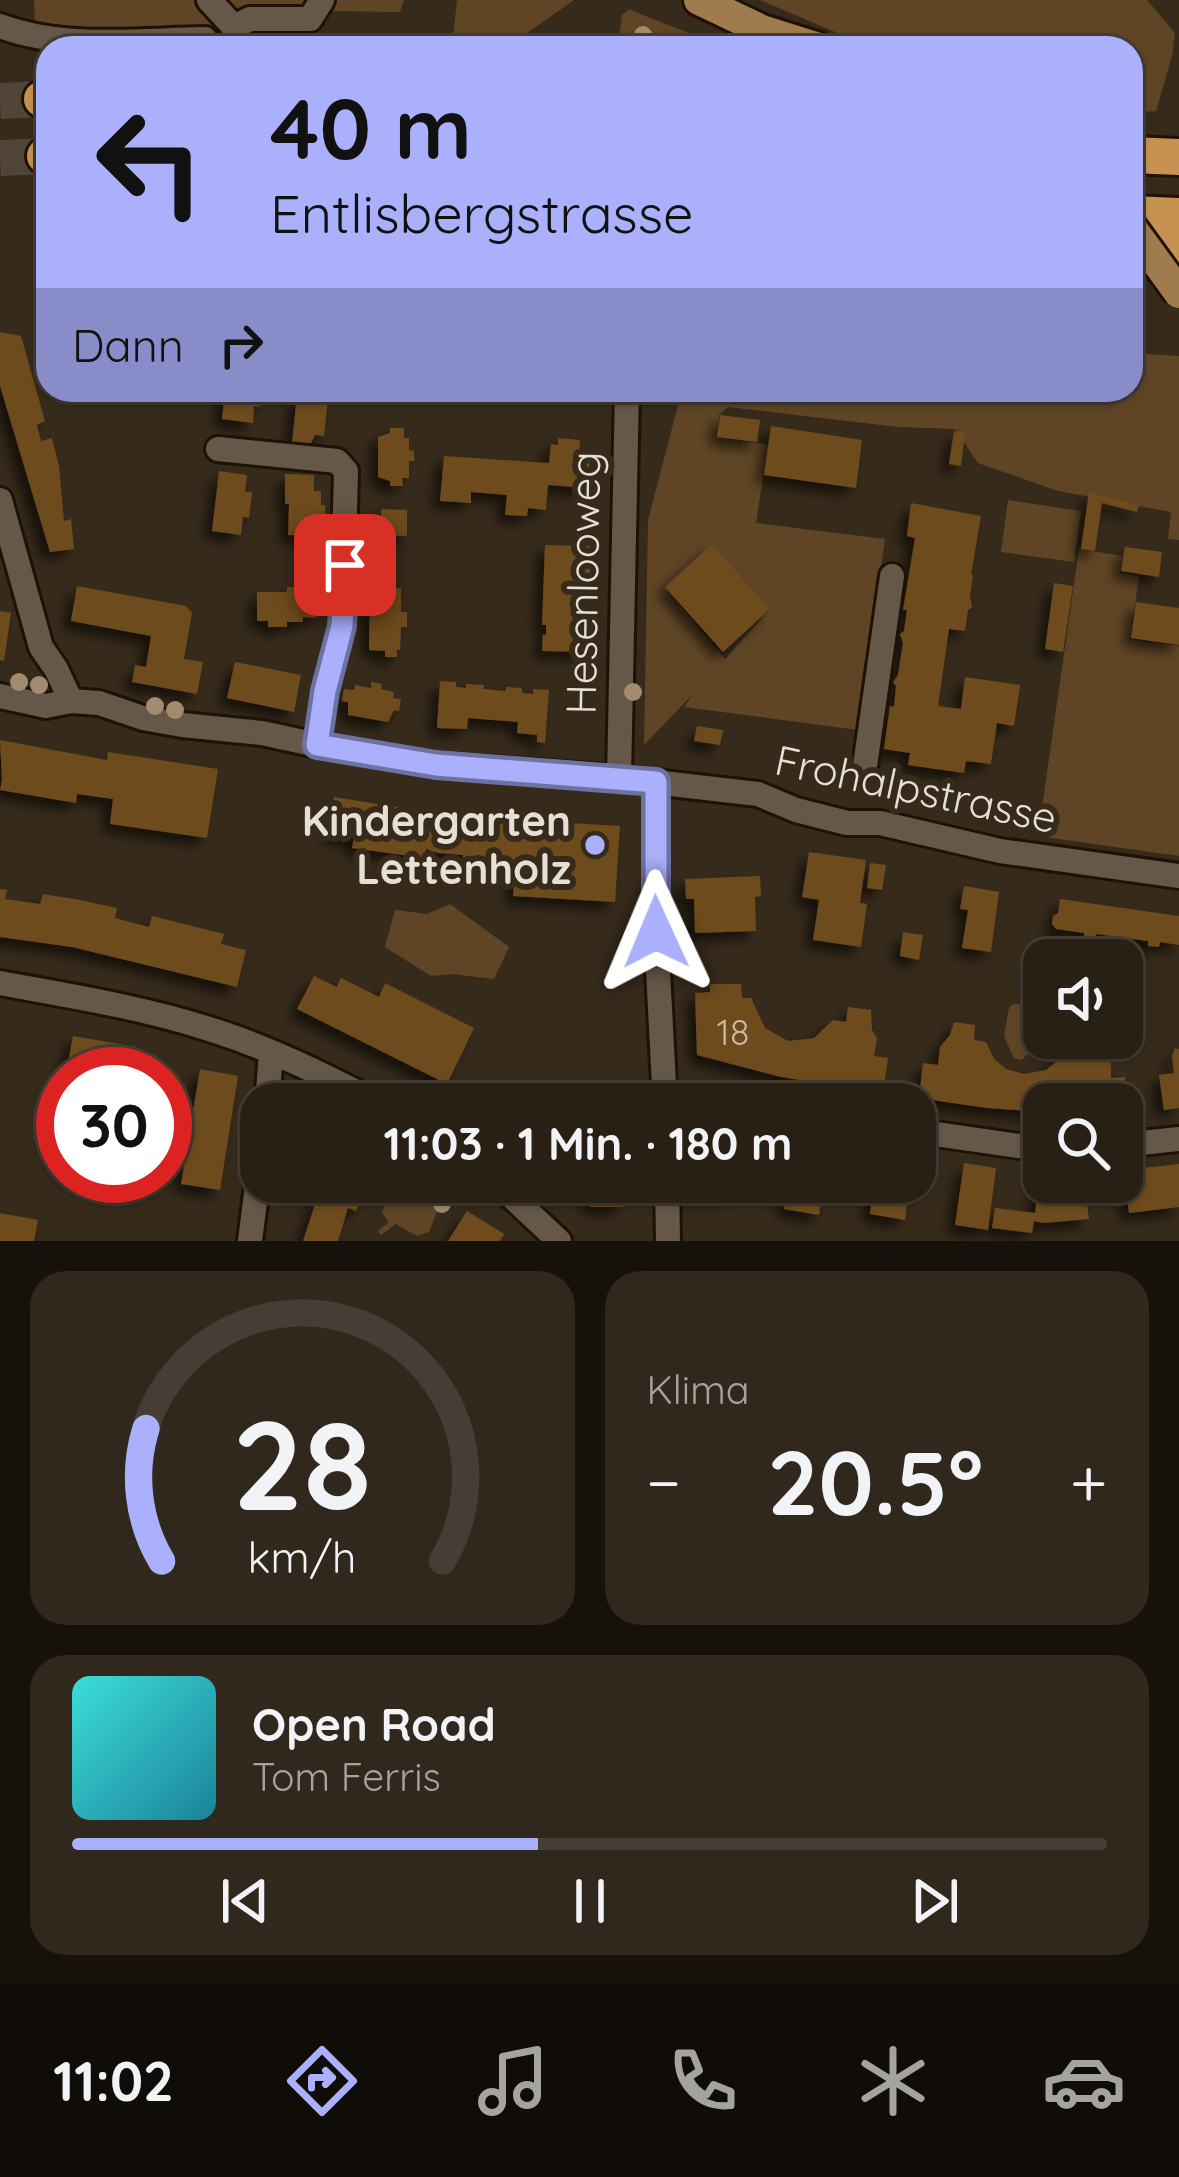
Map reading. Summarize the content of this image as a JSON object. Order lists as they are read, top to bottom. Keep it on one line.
{"streets":{"street":["Hesenlooweg","Frohalpstrasse"]},"crossings":[["Hesenlooweg","Frohalpstrasse"]],"places":["Kindergarten Lettenholz"],"house_numbers":["18"],"page":{"turn":["40 m","Entlisbergstrasse"],"then":"Dann","limit":"30","trip":"11:03 · 1 Min. · 180 m","tile":"Klima","heat":["−","20.5°","+"],"song":["Open Road","Tom Ferris"],"tabs":"11:02","gauge":["28","km/h"]}}
